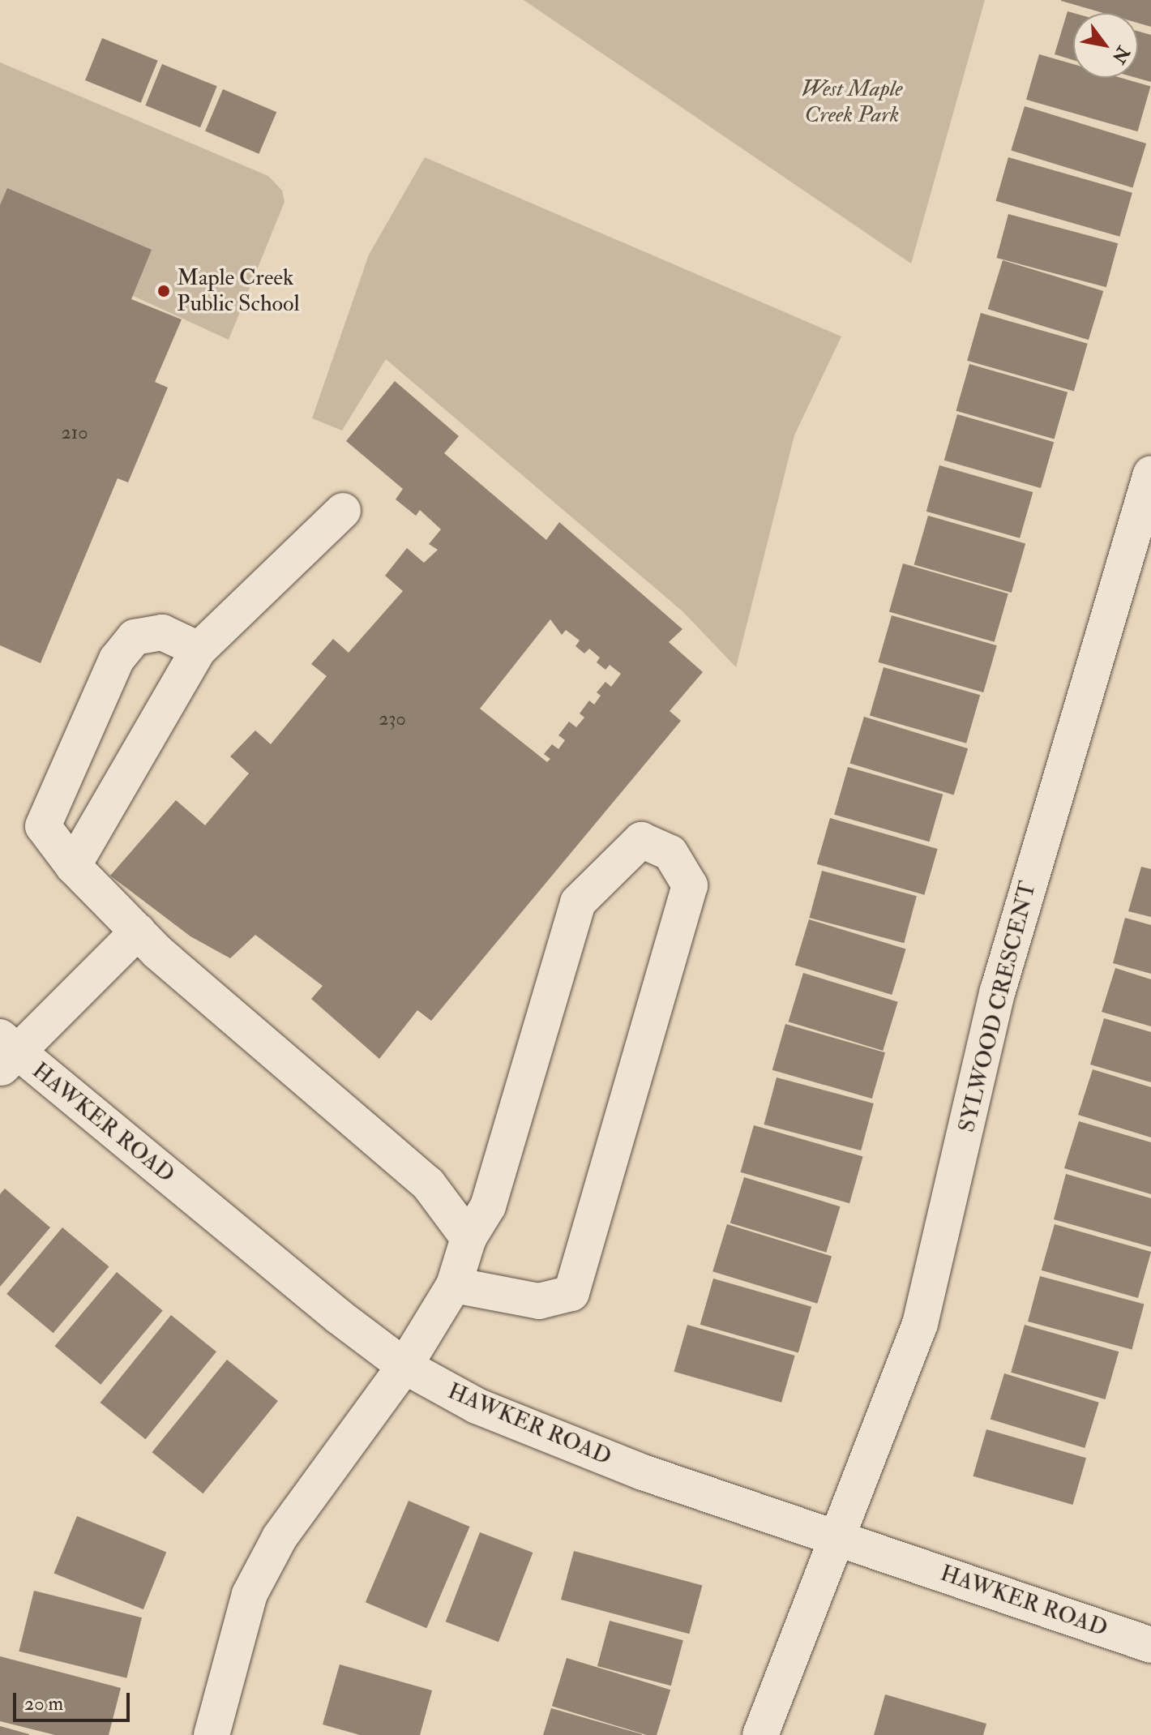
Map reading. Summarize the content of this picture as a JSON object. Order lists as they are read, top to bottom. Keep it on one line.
{"streets":{"street":["SYLWOOD CRESCENT","HAWKER ROAD"]},"crossings":[["SYLWOOD CRESCENT","HAWKER ROAD"]],"parks":["West Maple Creek Park"],"places":["Maple Creek Public School"],"house_numbers":["210","230"],"scale_bar":"20 m","north":"bottom right"}
